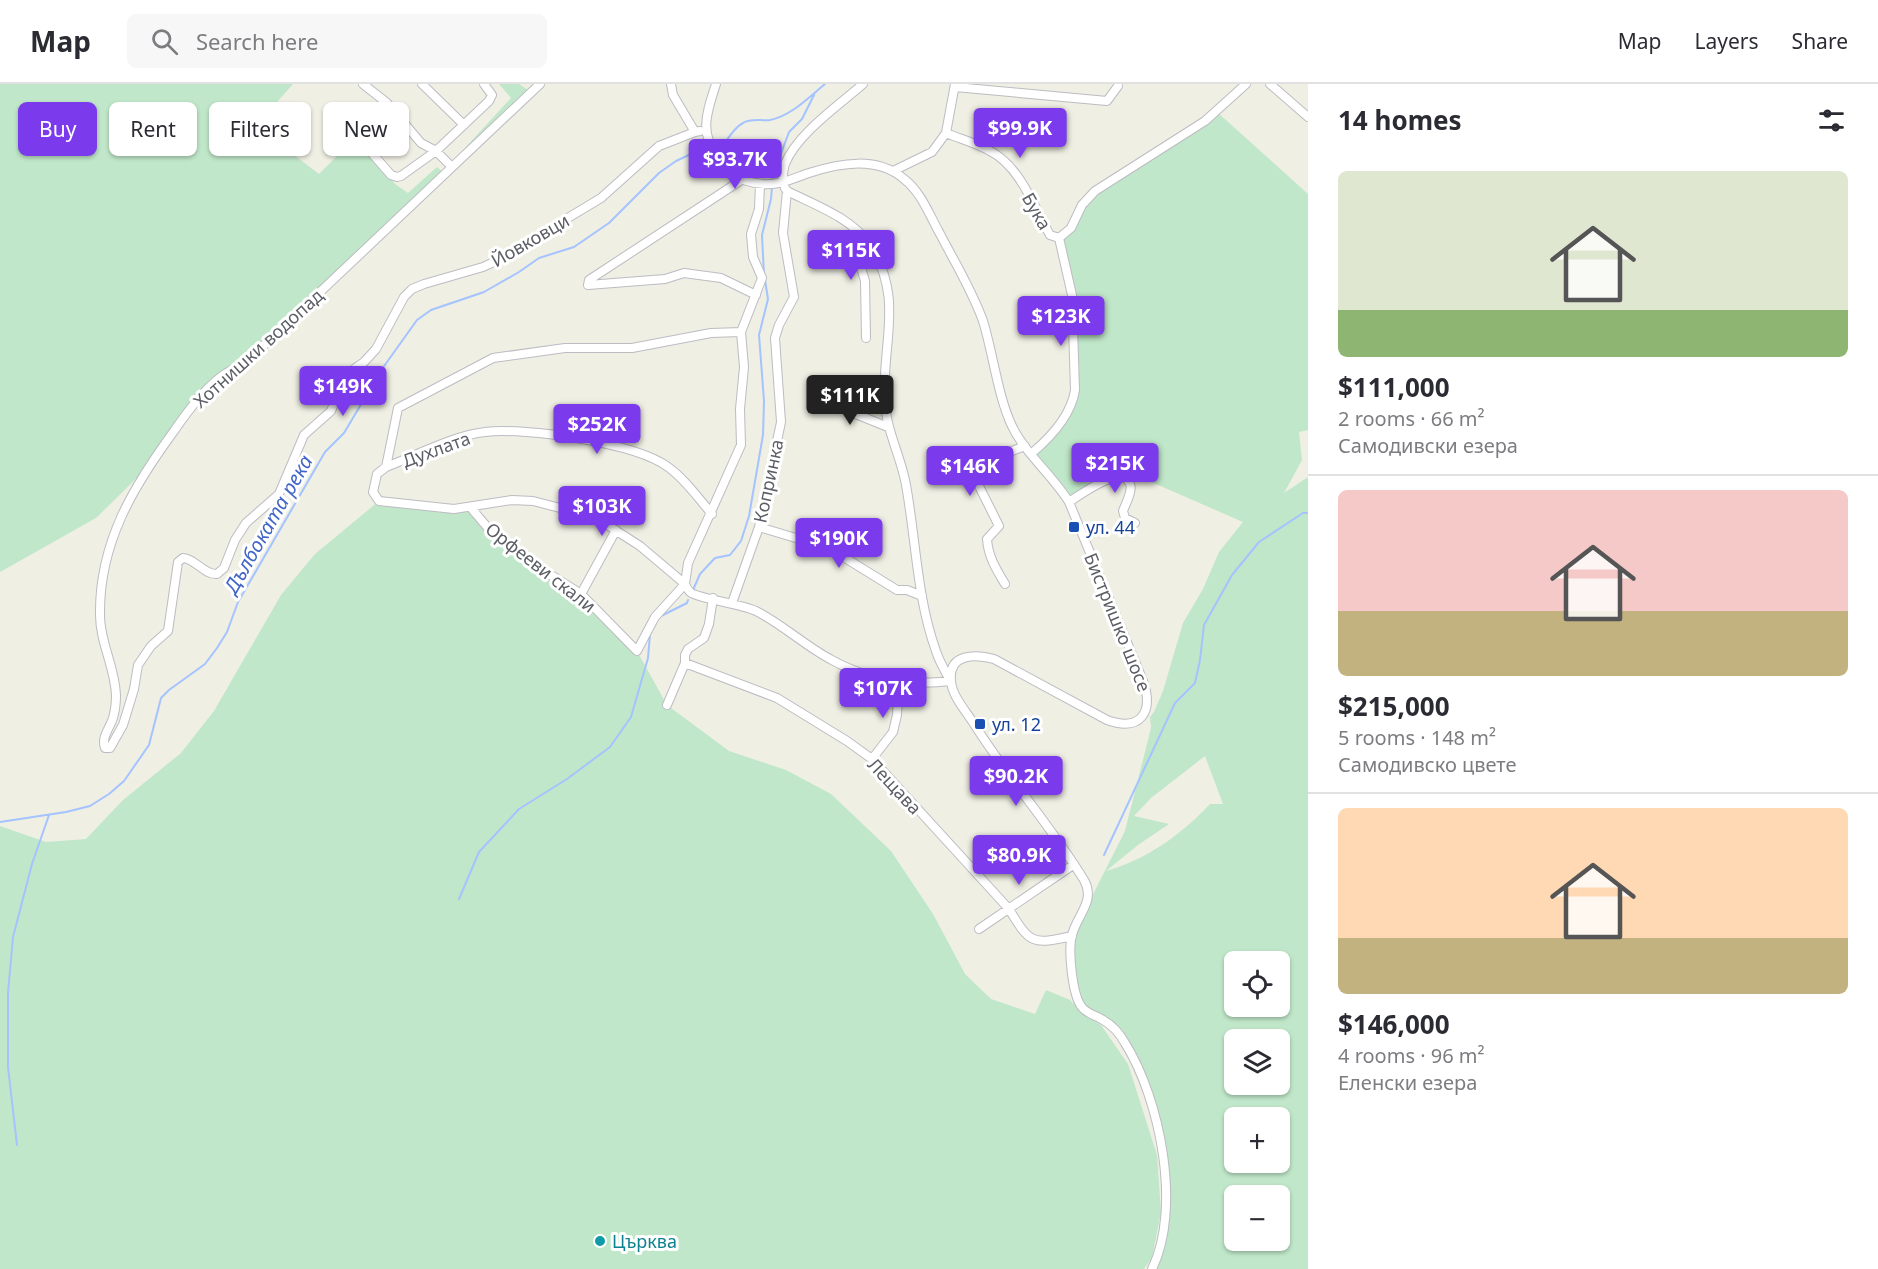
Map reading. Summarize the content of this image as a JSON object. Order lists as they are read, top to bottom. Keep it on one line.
{"streets":{"street":["Бука","Йовковци","Хотнишки водопад","Духлата","Копринка","Орфееви скали","Бистришко шосе","Лещава"]},"crossings":[["Бука","Бистришко шосе"],["Йовковци","Хотнишки водопад"],["Копринка","Бистришко шосе"]],"water":["Дълбоката река"],"places":{"transit":["ул. 44","ул. 12"],"other":["Църква"]},"page":{"header":"Map","search":"Search here","nav":["Map","Layers","Share"],"heading":"14 homes","chip":["Buy","Rent","Filters","New"],"price":["$99.9K","$93.7K","$115K","$123K","$149K","$111K","$252K","$215K","$146K","$103K","$190K","$107K","$90.2K","$80.9K"],"list":[{"name":"$111,000","note":"2 rooms · 66 m² · Самодивски езера"},{"name":"$215,000","note":"5 rooms · 148 m² · Самодивско цвете"},{"name":"$146,000","note":"4 rooms · 96 m² · Еленски езера"}],"map_buttons":["+","−"]}}
